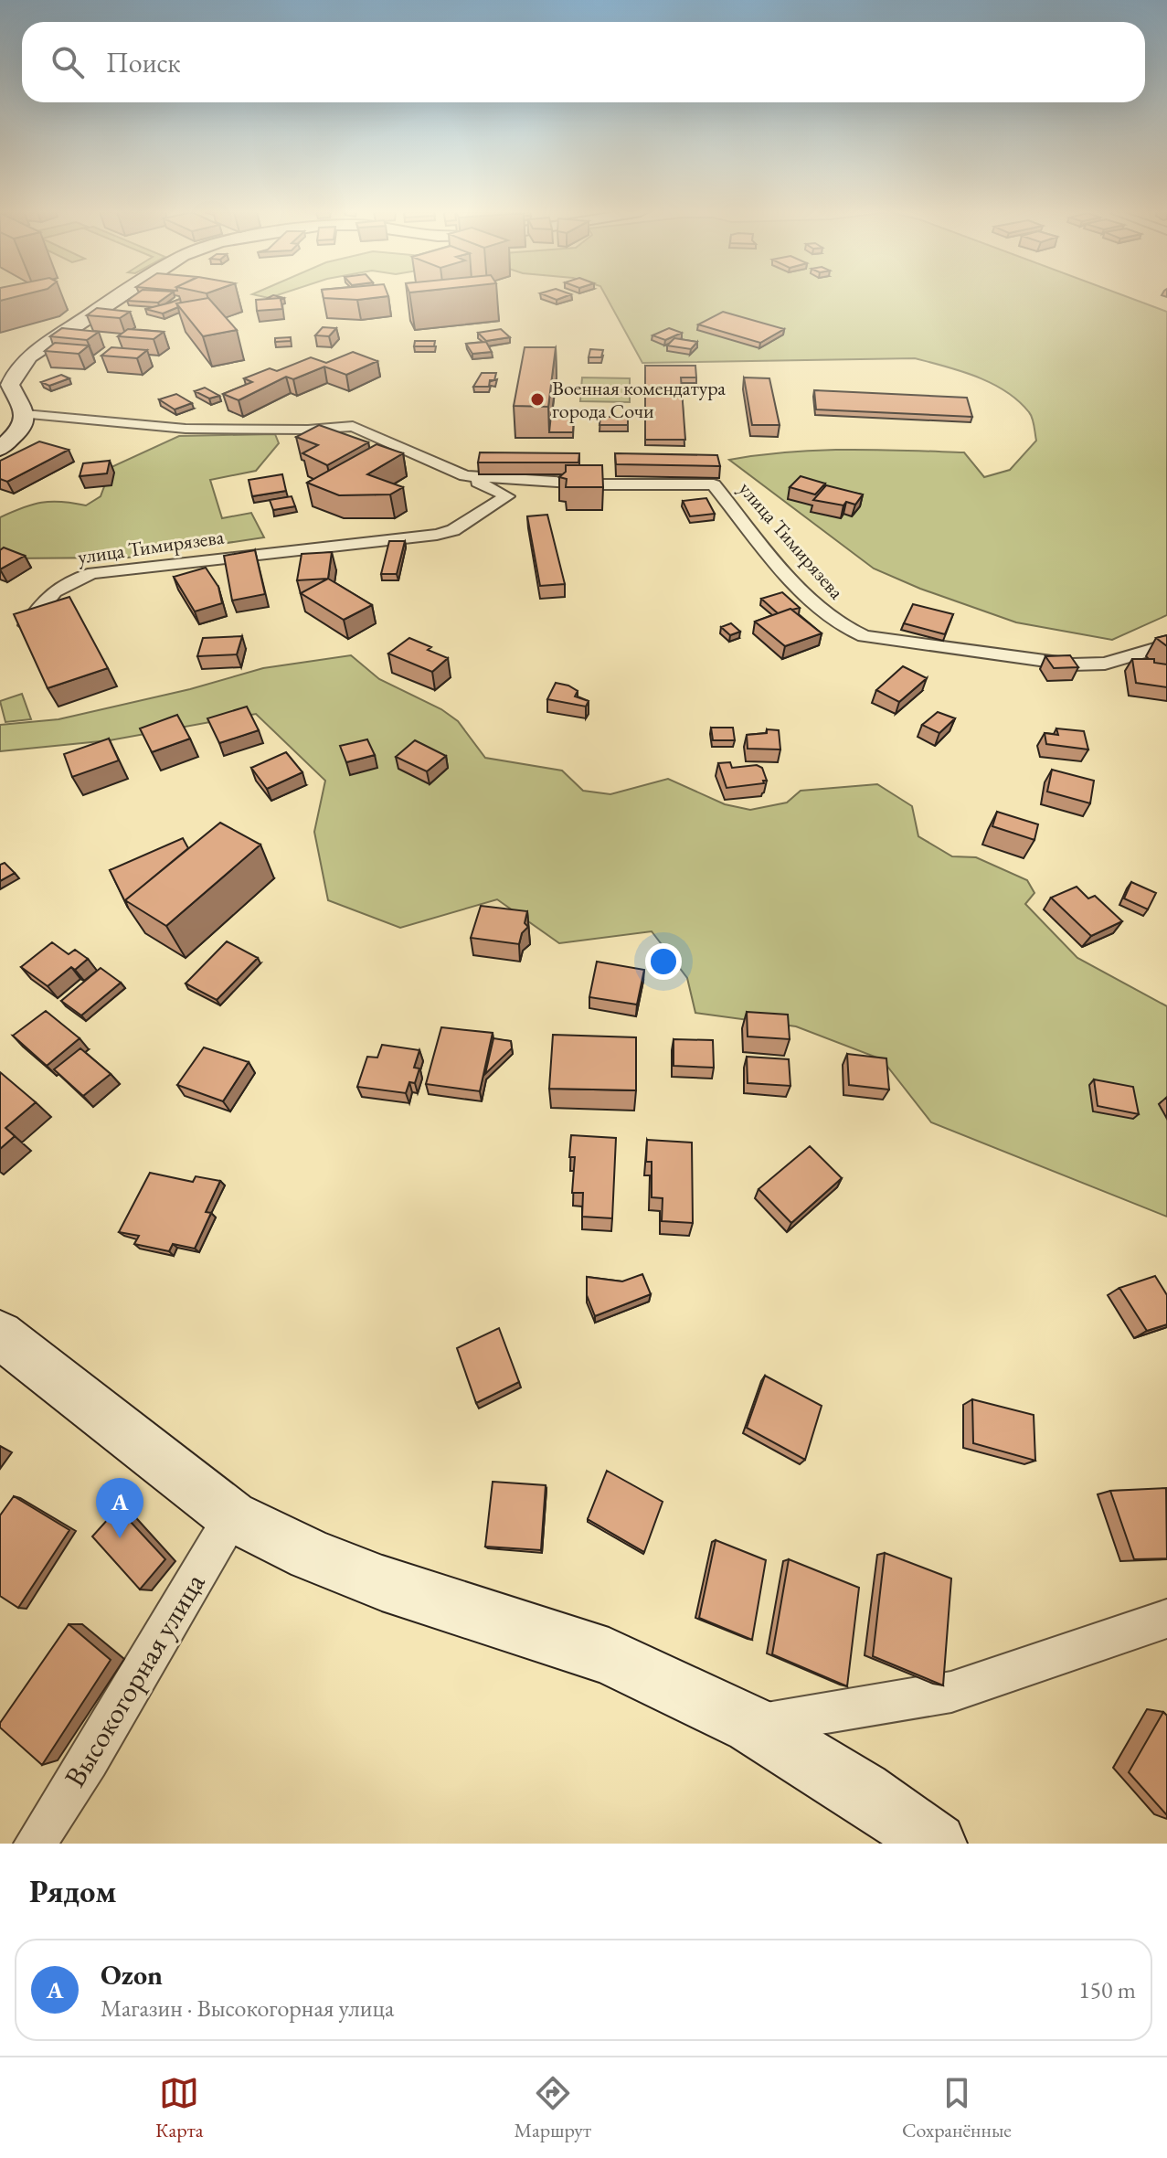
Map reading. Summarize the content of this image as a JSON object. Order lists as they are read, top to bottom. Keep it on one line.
{"streets":{"street":["улица Тимирязева","Высокогорная улица"]},"places":["Военная комендатура города Сочи"],"page":{"search":"Поиск","pins":"A","heading":"Рядом","list":[{"mark":"A","name":"Ozon","note":"Магазин · Высокогорная улица","value":"150 m"}],"nav":["Карта","Маршрут","Сохранённые"]}}
